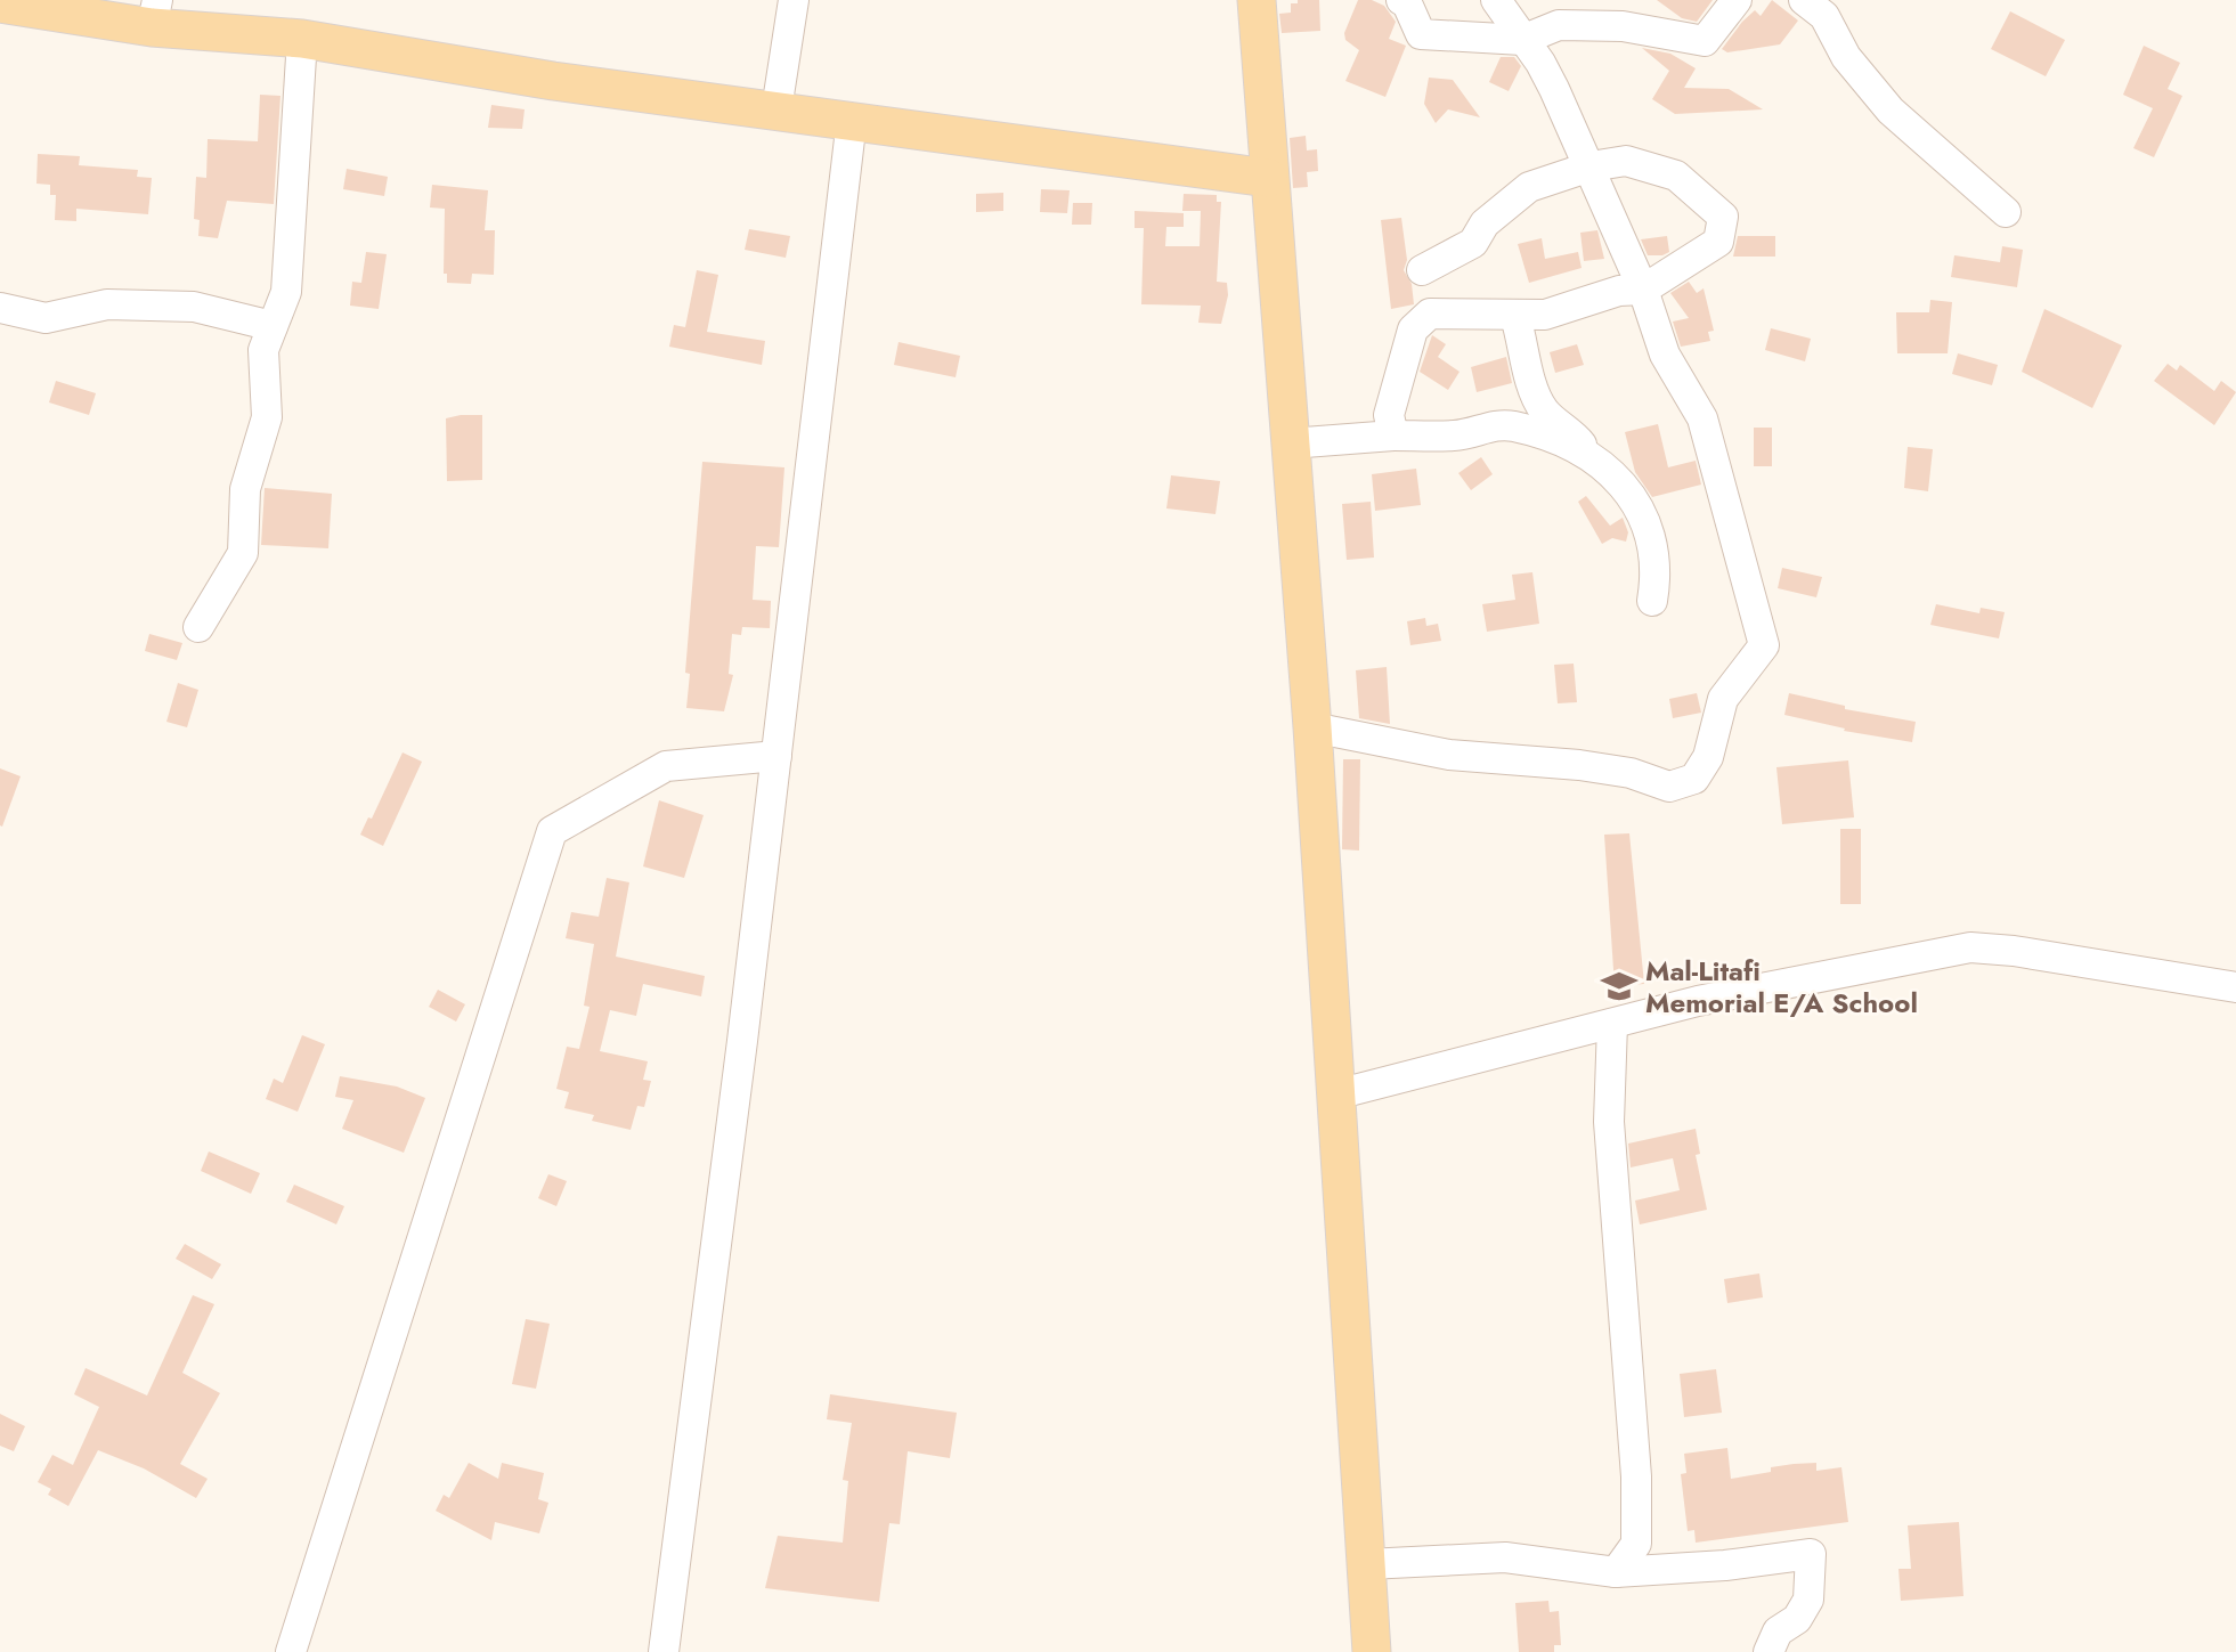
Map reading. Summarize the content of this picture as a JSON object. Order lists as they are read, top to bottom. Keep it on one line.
{"places":{"school or university":["Mal-Litafi Memorial E/A School"]}}
